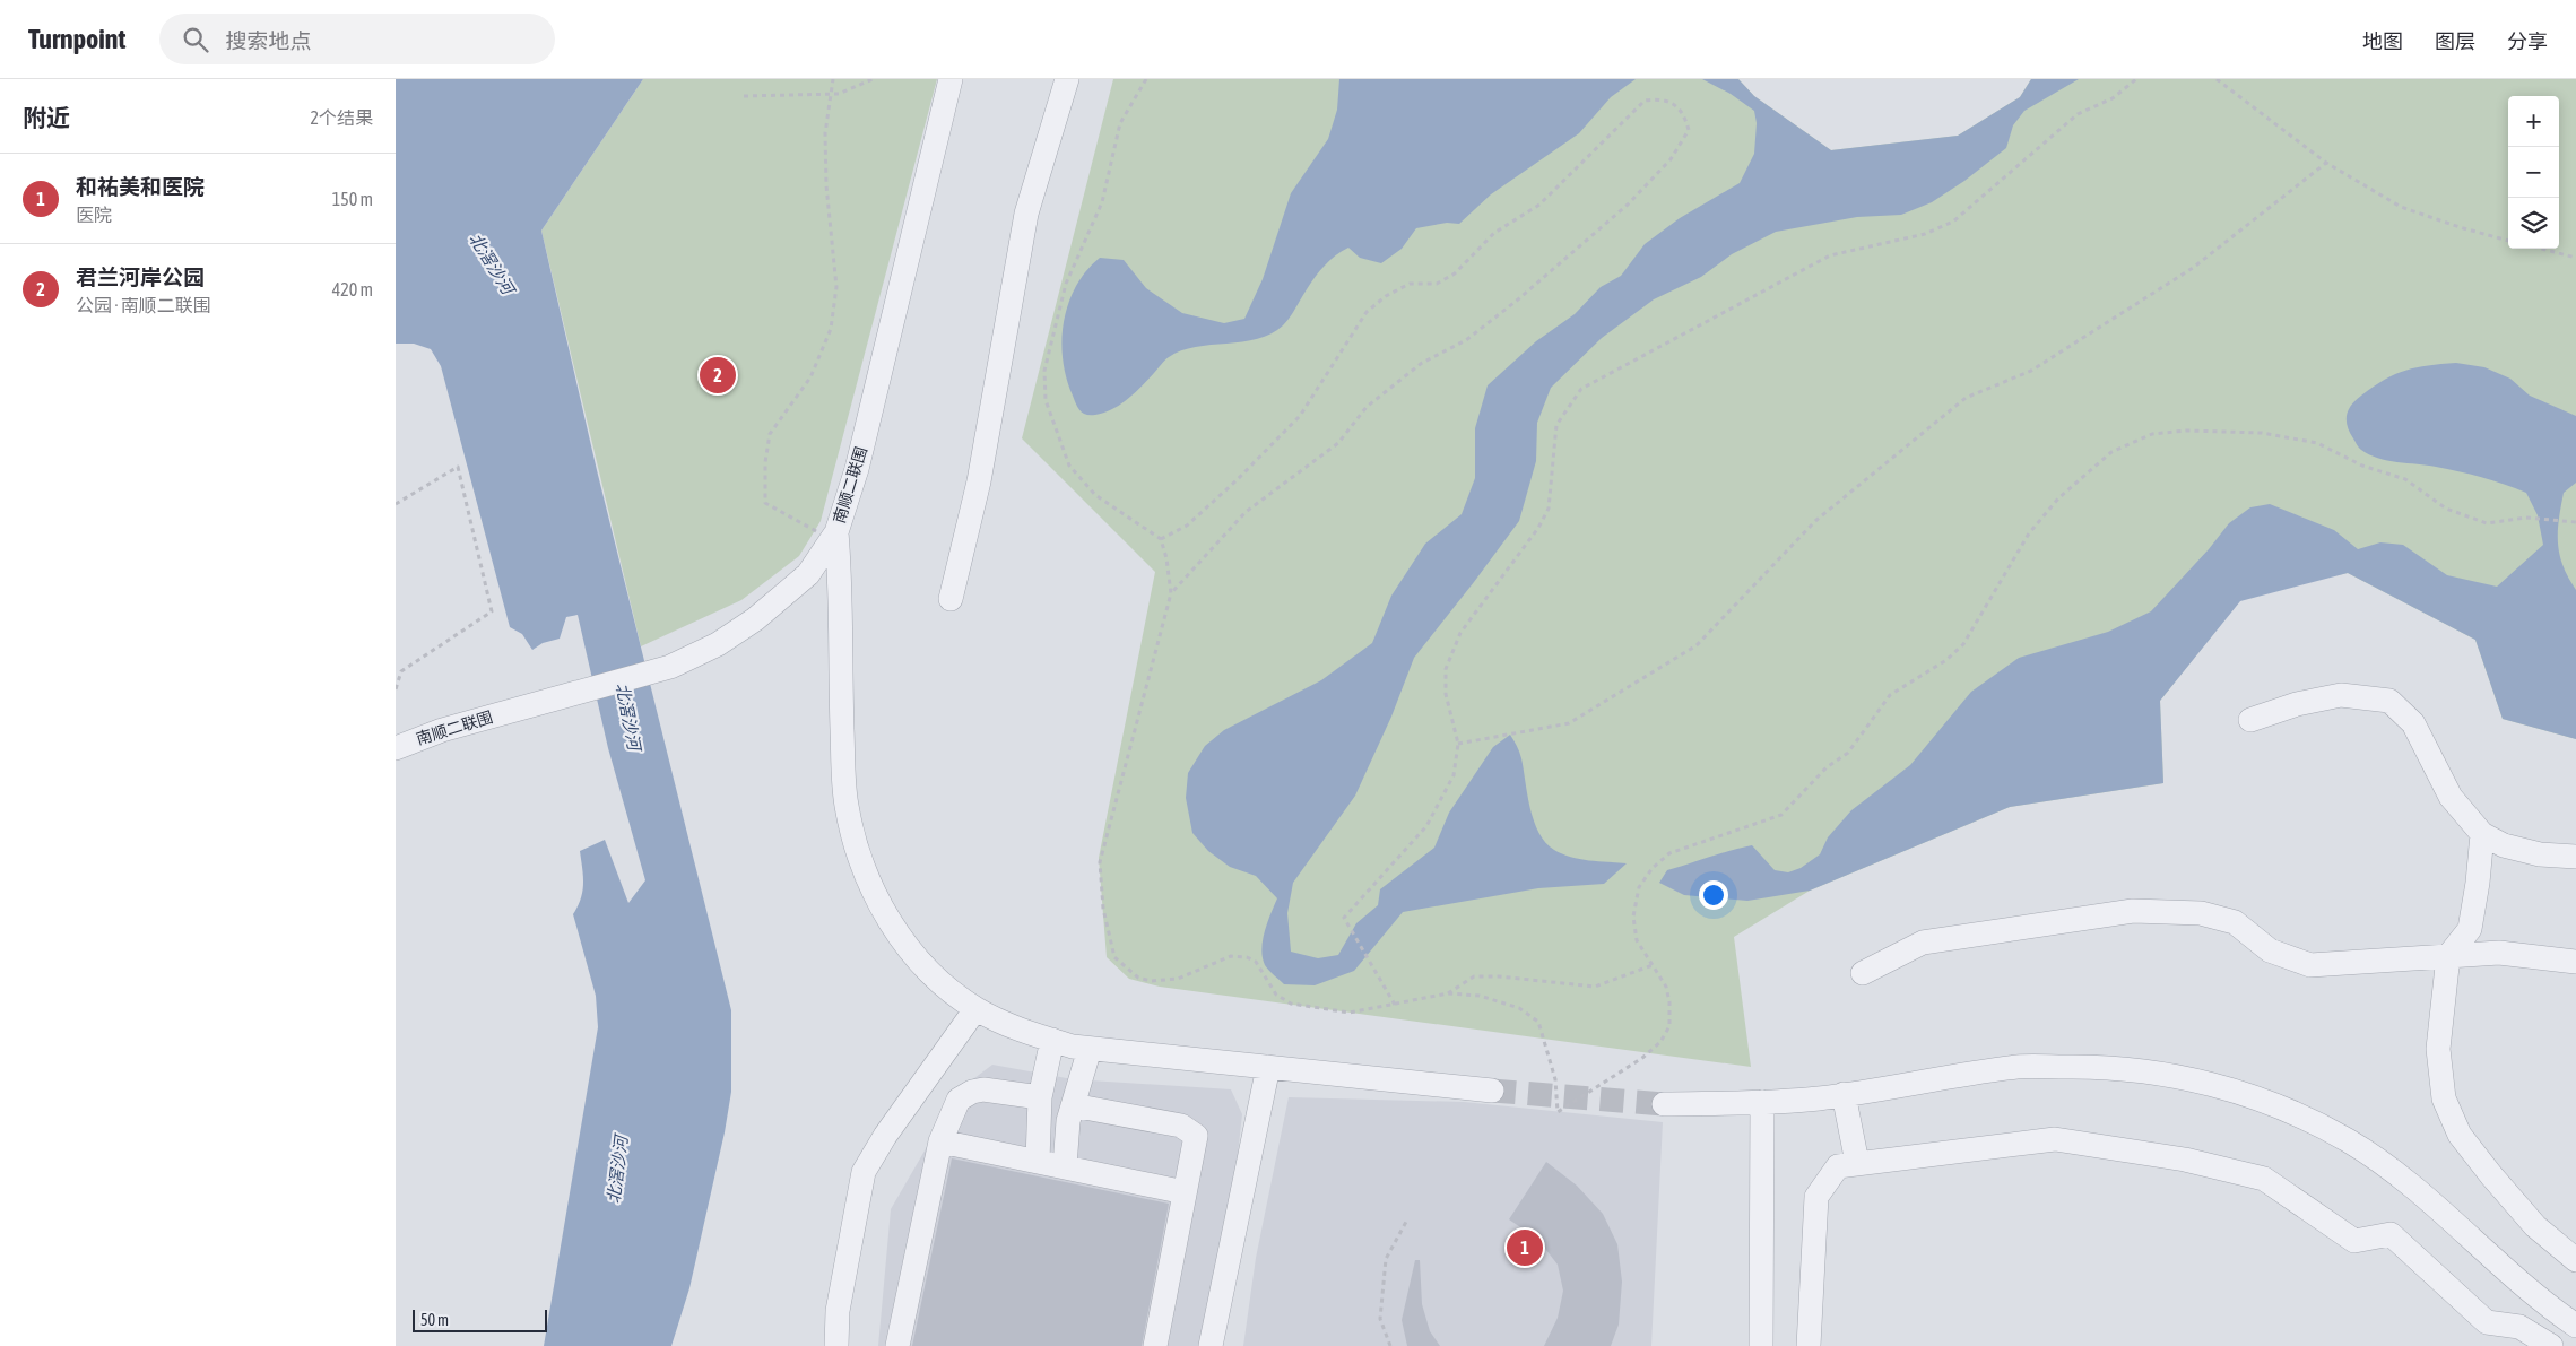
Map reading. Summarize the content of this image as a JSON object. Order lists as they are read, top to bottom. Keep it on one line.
{"streets":{"street":["南顺二联围"]},"water":["北滘沙河"],"scale_bar":"50 m","page":{"header":"Turnpoint","search":"搜索地点","nav":["地图","图层","分享"],"heading":["附近","2个结果"],"map_buttons":["+","−"],"list":[{"mark":"1","name":"和祐美和医院","note":"医院","value":"150 m"},{"mark":"2","name":"君兰河岸公园","note":"公园 · 南顺二联围","value":"420 m"}],"pins":["2","1"],"scale":"50 m"}}
